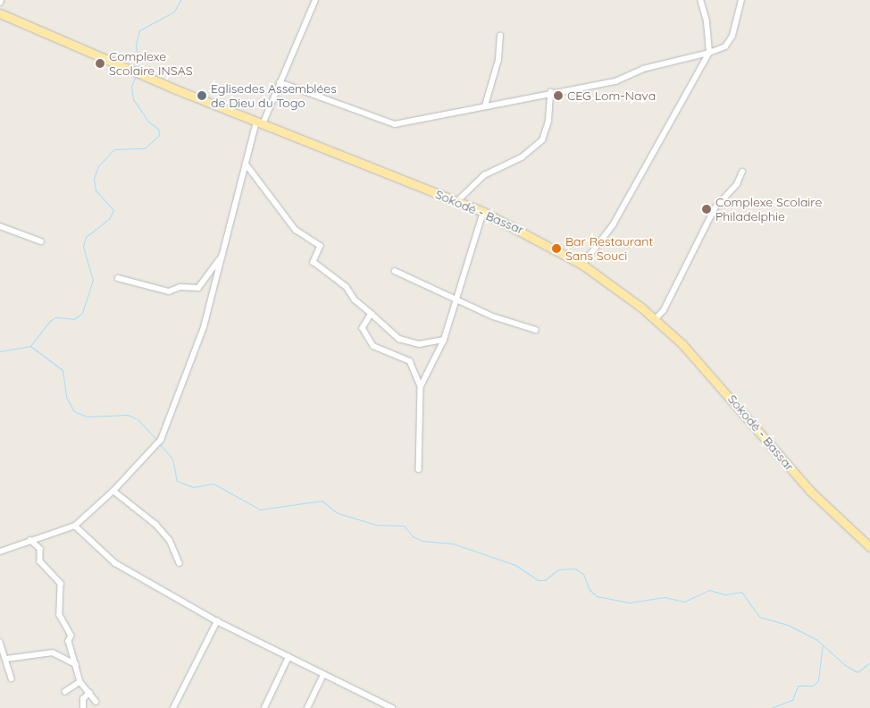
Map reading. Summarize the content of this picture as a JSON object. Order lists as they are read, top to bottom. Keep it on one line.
{"streets":{"main road":["Sokodé - Bassar"]},"places":["Complexe Scolaire INSAS","Eglisedes Assemblées de Dieu du Togo","CEG Lom-Nava","Complexe Scolaire Philadelphie","Bar Restaurant Sans Souci"]}
